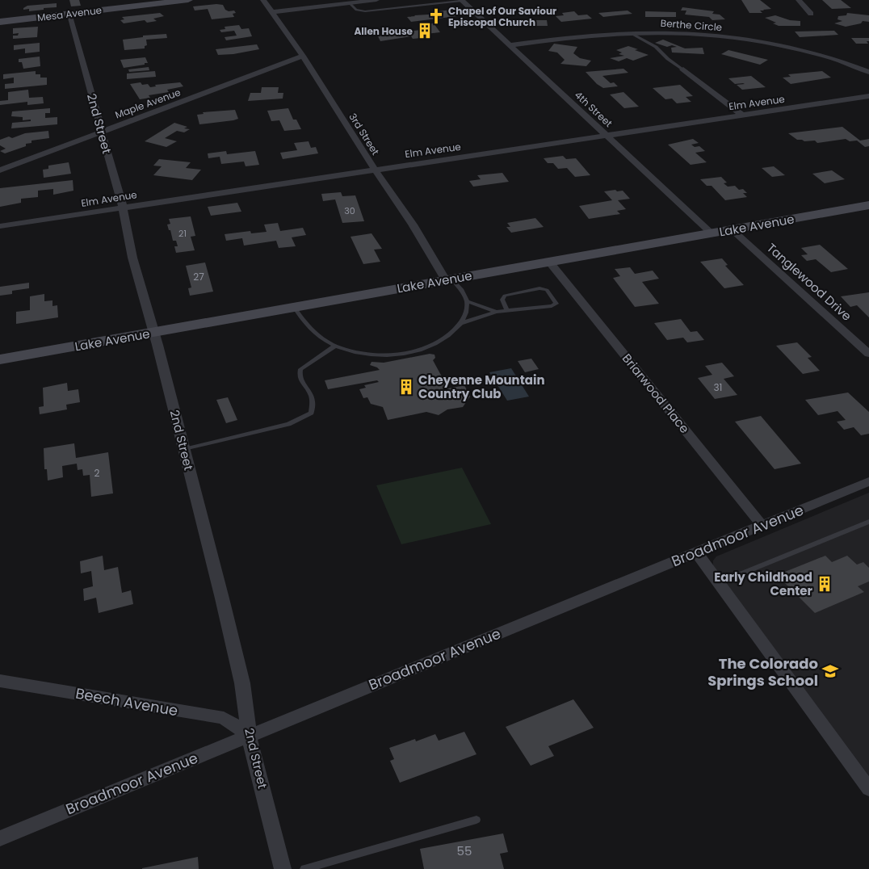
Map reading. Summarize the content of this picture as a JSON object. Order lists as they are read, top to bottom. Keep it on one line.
{"streets":{"main road":["Mesa Avenue","Lake Avenue"],"street":["Berthe Circle","Elm Avenue","Maple Avenue","4th Street","2nd Street","3rd Street","Tanglewood Drive","Briarwood Place","Broadmoor Avenue","Beech Avenue"]},"crossings":[["Mesa Avenue","2nd Street"],["Berthe Circle","4th Street"],["Elm Avenue","4th Street"],["Elm Avenue","2nd Street"],["Elm Avenue","3rd Street"],["Maple Avenue","2nd Street"],["Maple Avenue","3rd Street"],["4th Street","Lake Avenue"],["2nd Street","Lake Avenue"],["2nd Street","Broadmoor Avenue"],["2nd Street","Beech Avenue"],["3rd Street","Lake Avenue"],["Lake Avenue","Tanglewood Drive"],["Lake Avenue","Briarwood Place"],["Briarwood Place","Broadmoor Avenue"],["Broadmoor Avenue","Beech Avenue"]],"places":{"church":["Chapel of Our Saviour Episcopal Church"],"building":["Allen House","Cheyenne Mountain Country Club","Early Childhood Center"],"school or university":["The Colorado Springs School"]},"house_numbers":["30","21","27","31","2","55"]}
